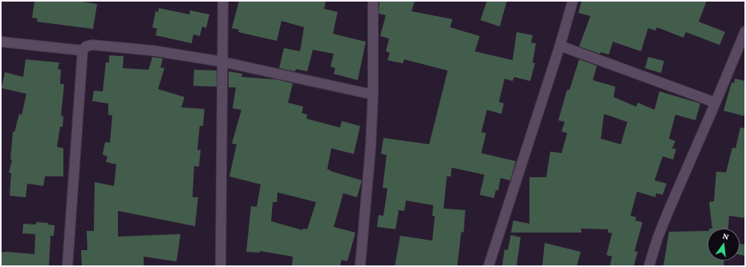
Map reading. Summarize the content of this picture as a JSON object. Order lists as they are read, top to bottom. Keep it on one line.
{"north":"top"}
